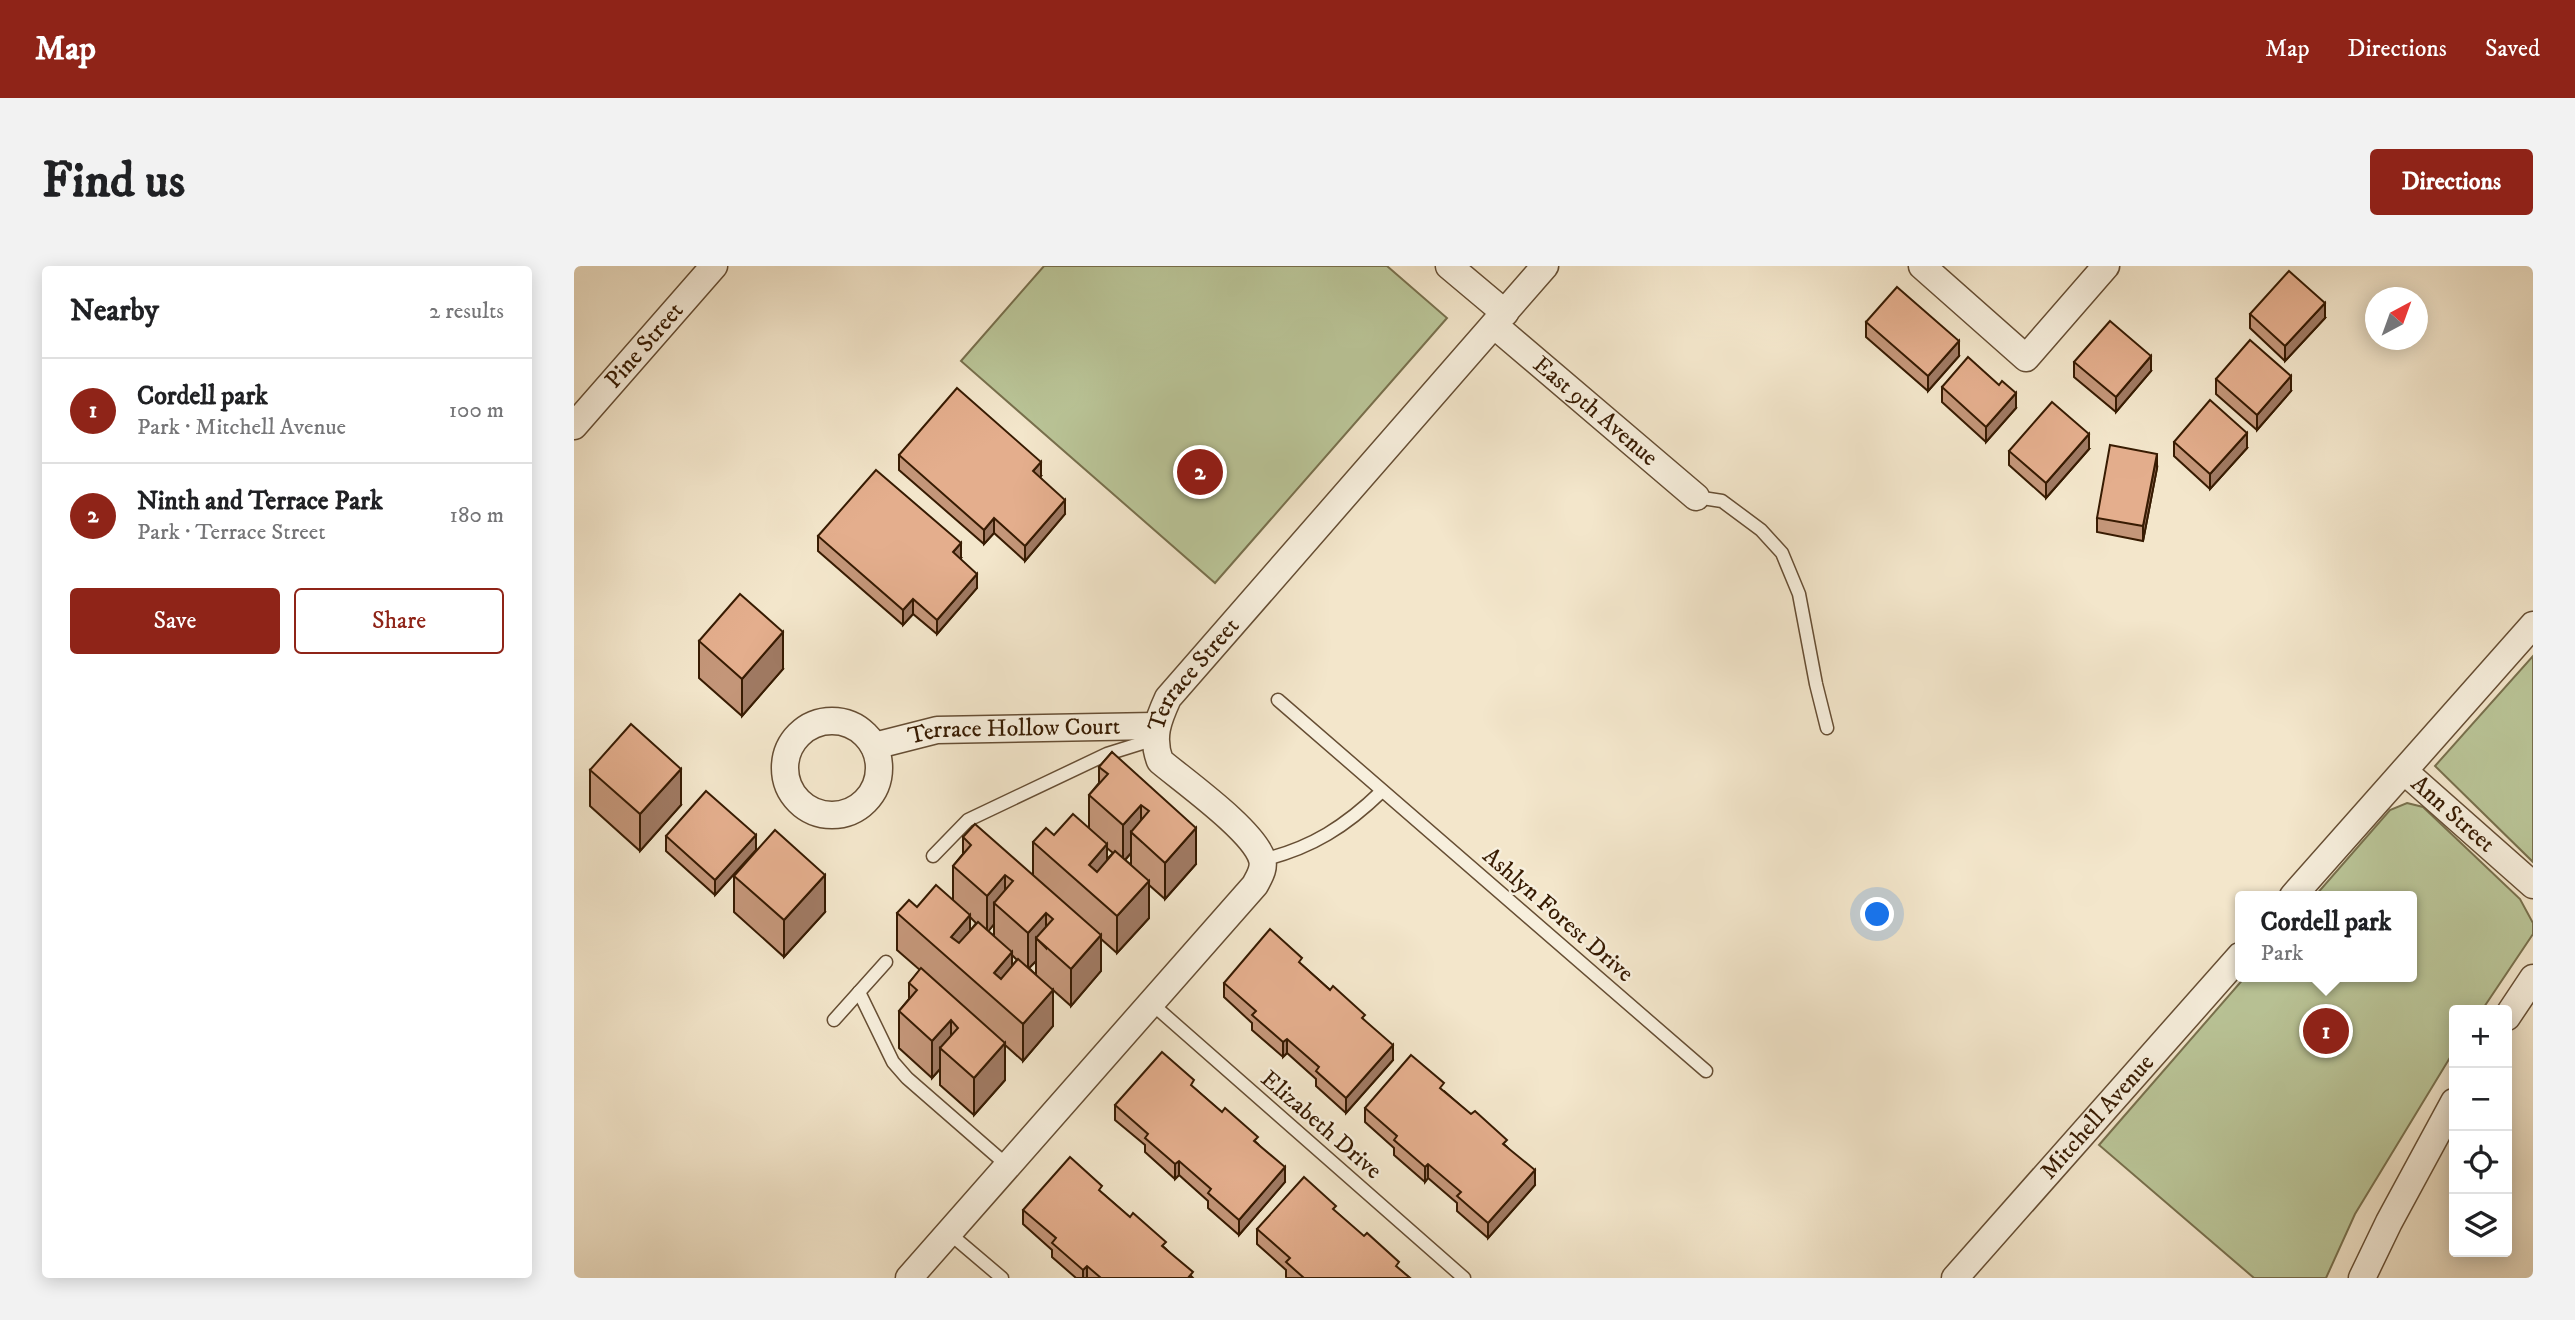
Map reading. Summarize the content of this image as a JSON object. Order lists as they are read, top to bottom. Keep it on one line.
{"streets":{"street":["Pine Street","East 9th Avenue","Terrace Street","Terrace Hollow Court","Ann Street","Mitchell Avenue"],"lane":["Ashlyn Forest Drive","Elizabeth Drive"]},"crossings":[["East 9th Avenue","Terrace Street"],["Terrace Street","Terrace Hollow Court"]],"north":"top right","page":{"header":"Map","nav":["Map","Directions","Saved"],"buttons":["Directions",["Save","Share"]],"title":"Find us","heading":["Nearby","2 results"],"list":[{"mark":"1","name":"Cordell park","note":"Park · Mitchell Avenue","value":"100 m"},{"mark":"2","name":"Ninth and Terrace Park","note":"Park · Terrace Street","value":"180 m"}],"pins":["2","1"],"popup":["Cordell park","Park"],"map_buttons":["+","−"]}}
